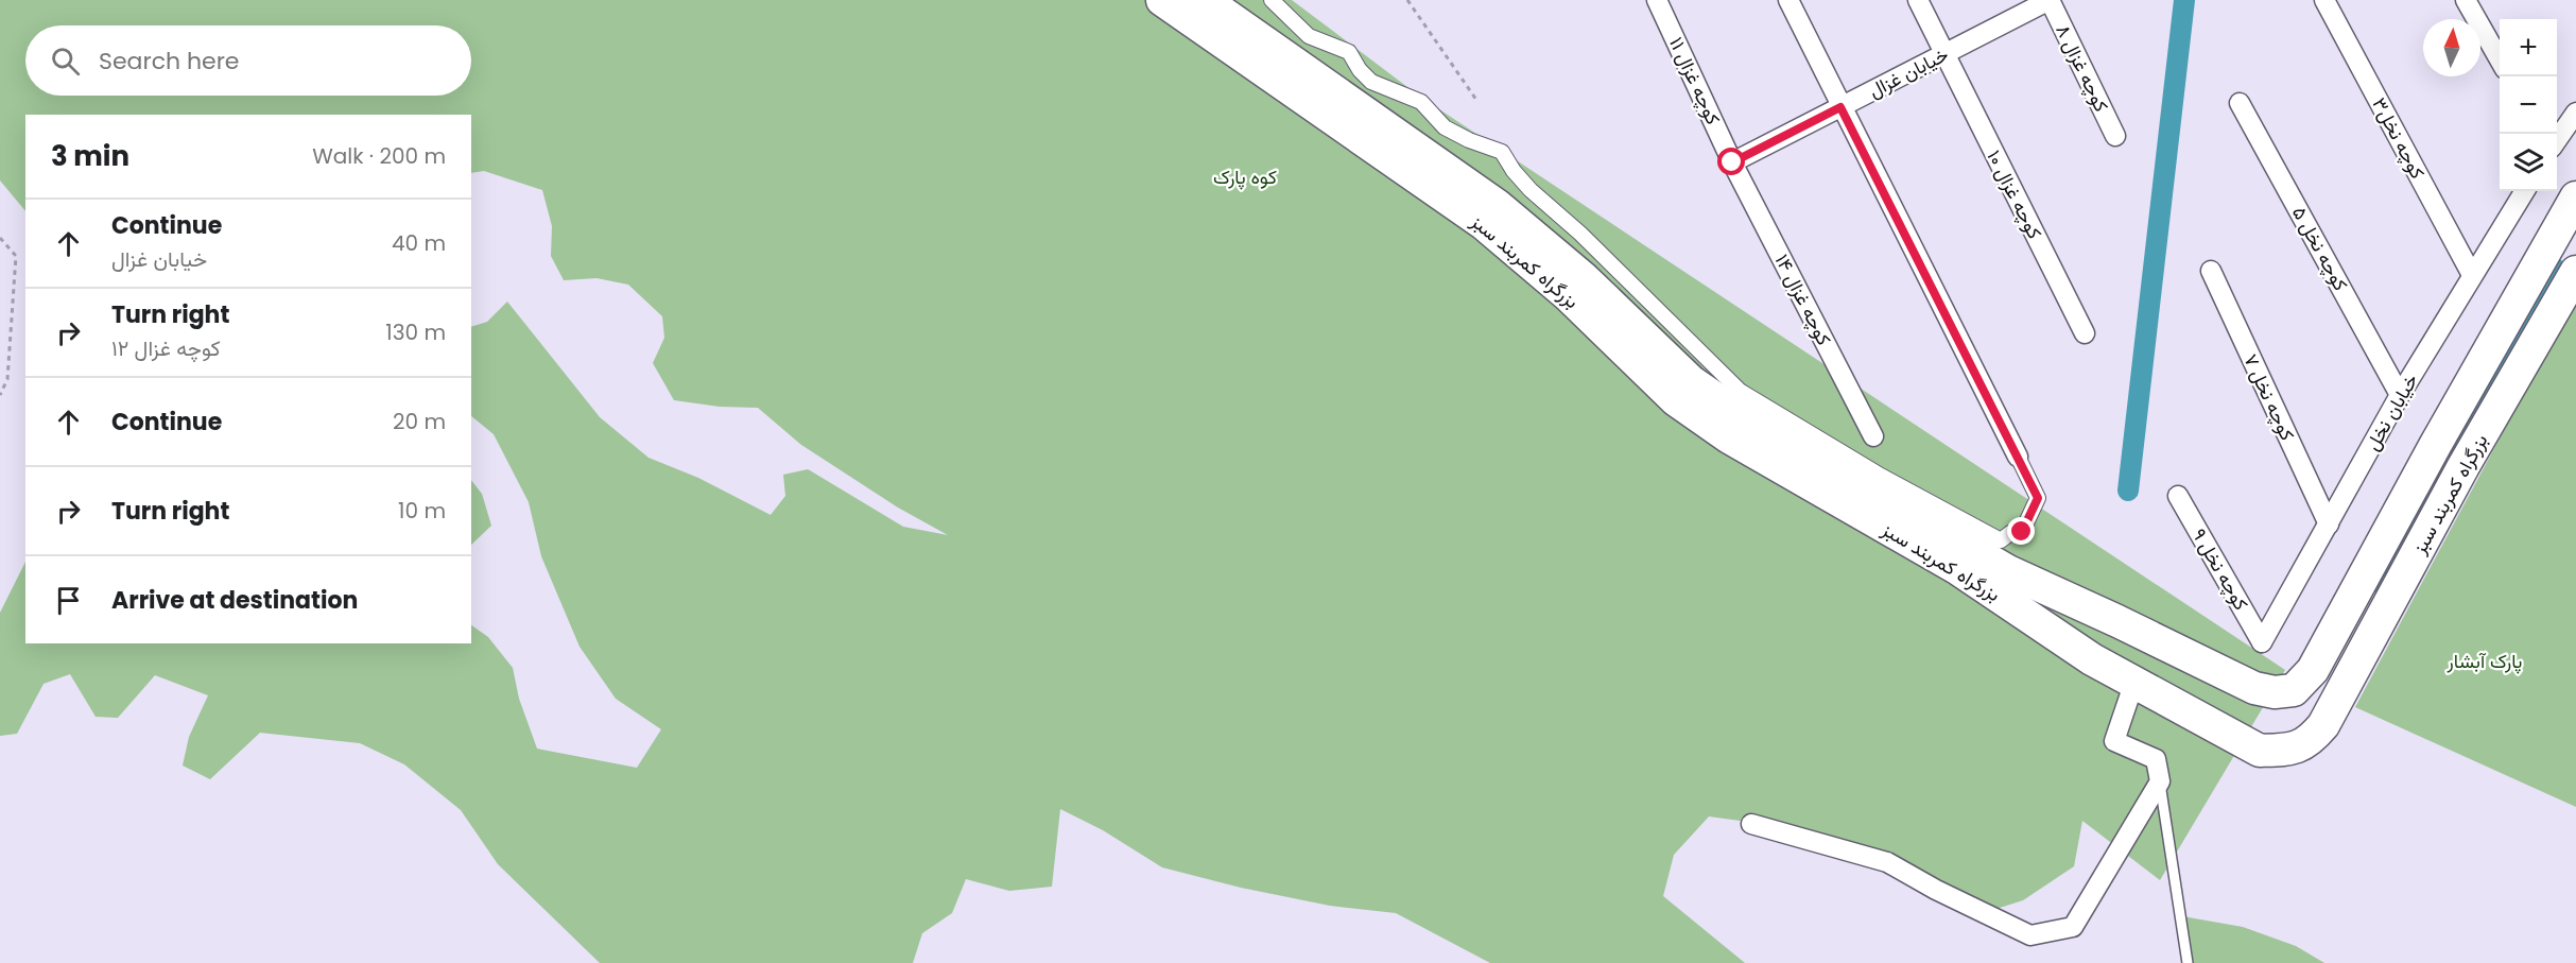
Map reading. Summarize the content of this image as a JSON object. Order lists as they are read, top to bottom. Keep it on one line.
{"streets":{"highway":["بزرگراه کمربند سبز"],"street":["کوچه غزال ۸","خیابان غزال","کوچه غزال ۱۱","کوچه نخل۳","کوچه غزال ۱۰","کوچه نخل ۵","کوچه غزال ۱۴","کوچه نخل ۷","خیابان نخل","کوچه نخل ۹"]},"crossings":[["کوچه غزال ۸","خیابان غزال"],["خیابان غزال","کوچه غزال ۱۱"],["خیابان غزال","کوچه غزال ۱۰"],["خیابان غزال","کوچه غزال ۱۴"],["کوچه غزال ۱۱","کوچه غزال ۱۴"],["کوچه نخل۳","خیابان نخل"],["کوچه نخل ۵","خیابان نخل"],["کوچه نخل ۷","خیابان نخل"],["خیابان نخل","کوچه نخل ۹"]],"parks":["کوه پارک","پارک آبشار"],"north":"top","page":{"map_buttons":["+","−"],"search":"Search here","heading":["3 min","Walk · 200 m"],"list":[["Continue","خیابان غزال","40 m"],["Turn right","کوچه غزال ۱۲","130 m"],["Continue","20 m"],["Turn right","10 m"],"Arrive at destination"]}}
